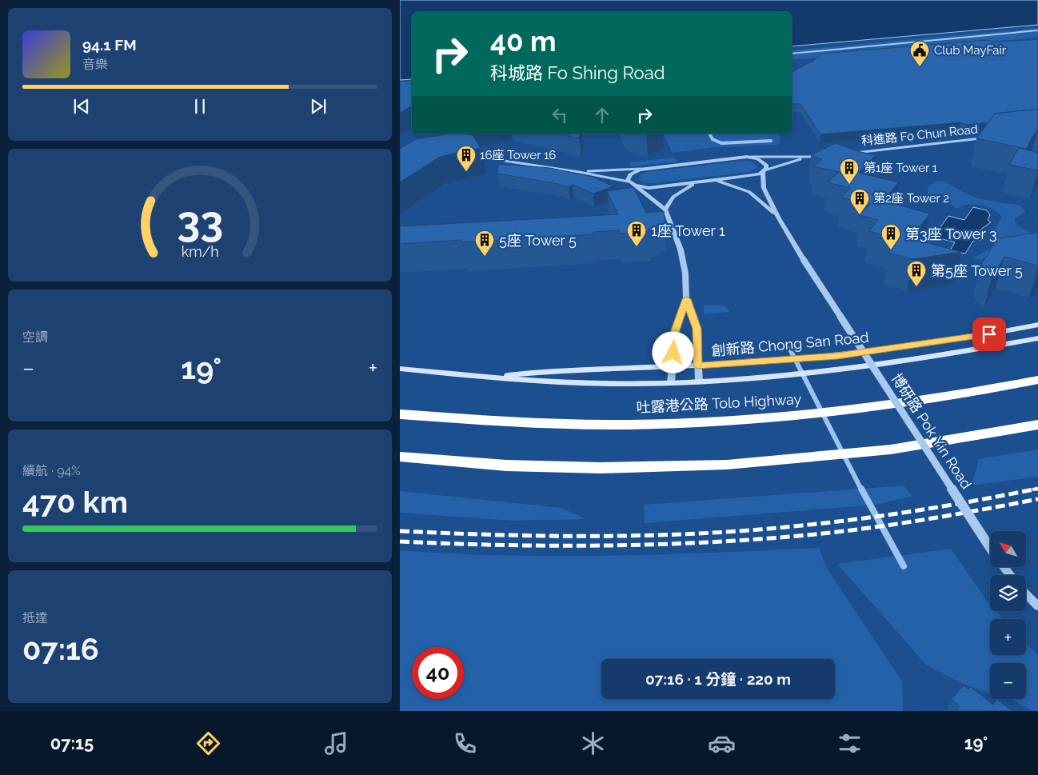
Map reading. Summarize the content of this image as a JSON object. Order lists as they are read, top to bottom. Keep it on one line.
{"streets":{"highway":["吐露港公路 Tolo Highway"],"main road":["創新路 Chong San Road"],"street":["科進路 Fo Chun Road","博研路 Pok Yin Road"]},"places":{"public building":["Club MayFair"],"building":["16座 Tower 16","第1座 Tower 1","第2座 Tower 2","1座 Tower 1","第3座 Tower 3","5座 Tower 5","第5座 Tower 5"]},"north":"top left","page":{"turn":["40 m","科城路 Fo Shing Road"],"song":["94.1 FM","音樂"],"tile":["空調",["續航 · 94%","470 km"],["抵達","07:16"]],"heat":["−","19°","+"],"map_buttons":["+","−"],"limit":"40","trip":"07:16 · 1 分鐘 · 220 m","tabs":["07:15","19°"],"gauge":["33","km/h"]}}
